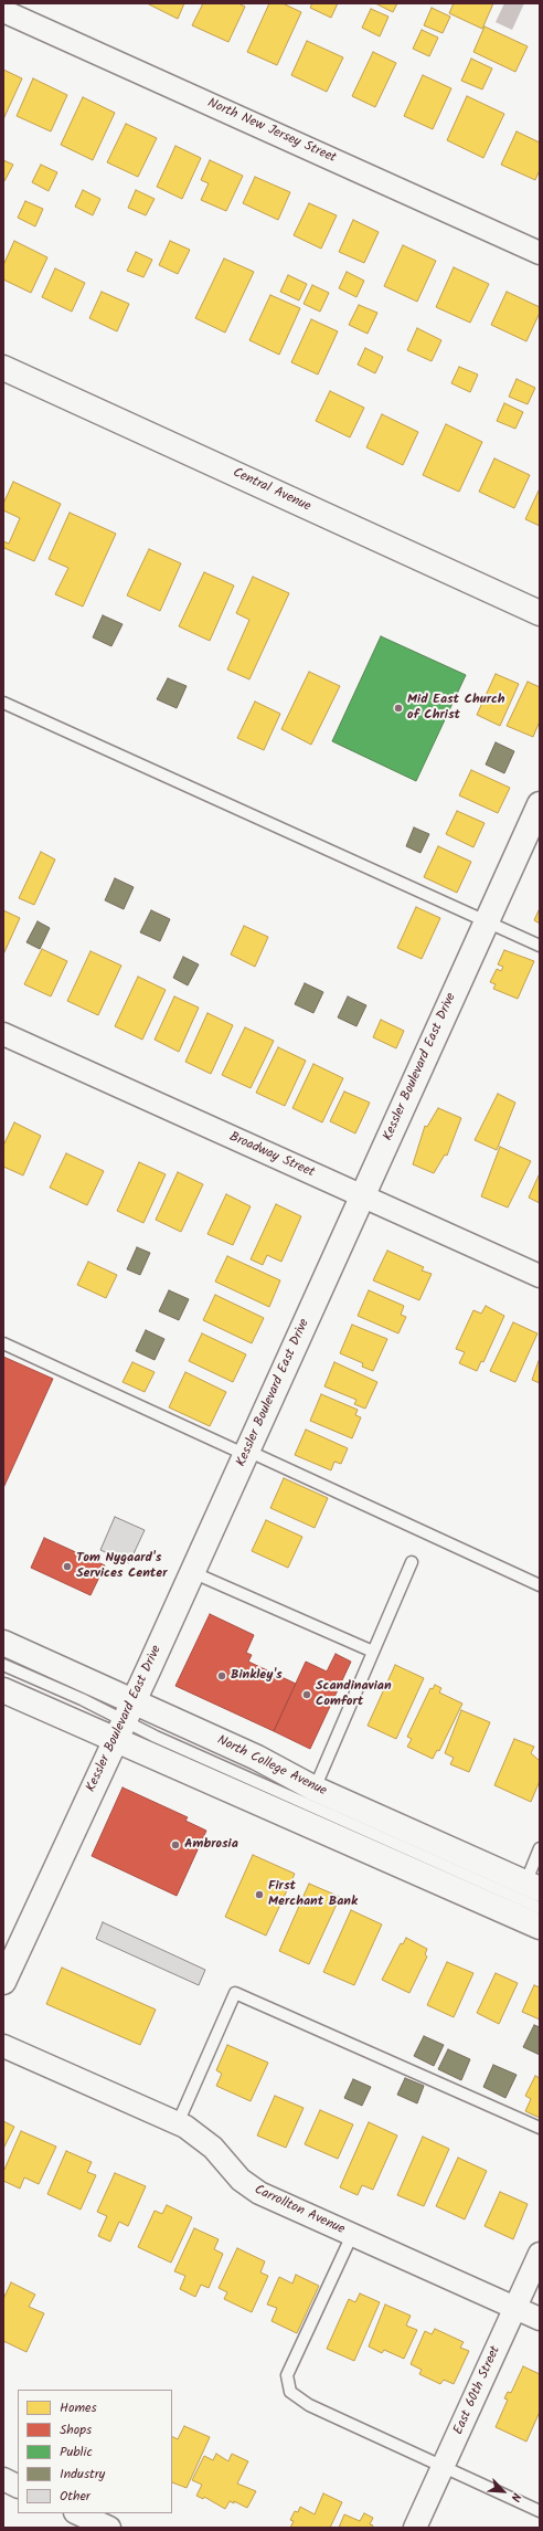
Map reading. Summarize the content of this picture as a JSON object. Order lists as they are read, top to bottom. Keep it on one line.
{"streets":{"main road":["Central Avenue","Kessler Boulevard East Drive","North College Avenue"],"street":["North New Jersey Street","Broadway Street","Carrollton Avenue","East 60th Street"]},"crossings":[["Kessler Boulevard East Drive","Broadway Street"],["Kessler Boulevard East Drive","North College Avenue"],["Carrollton Avenue","East 60th Street"]],"places":["Mid East Church of Christ","Tom Nygaard's Services Center","Binkley's","Scandinavian Comfort","Ambrosia","First Merchant Bank"],"legend":["Homes","Shops","Public","Industry","Other"],"north":"bottom right"}
